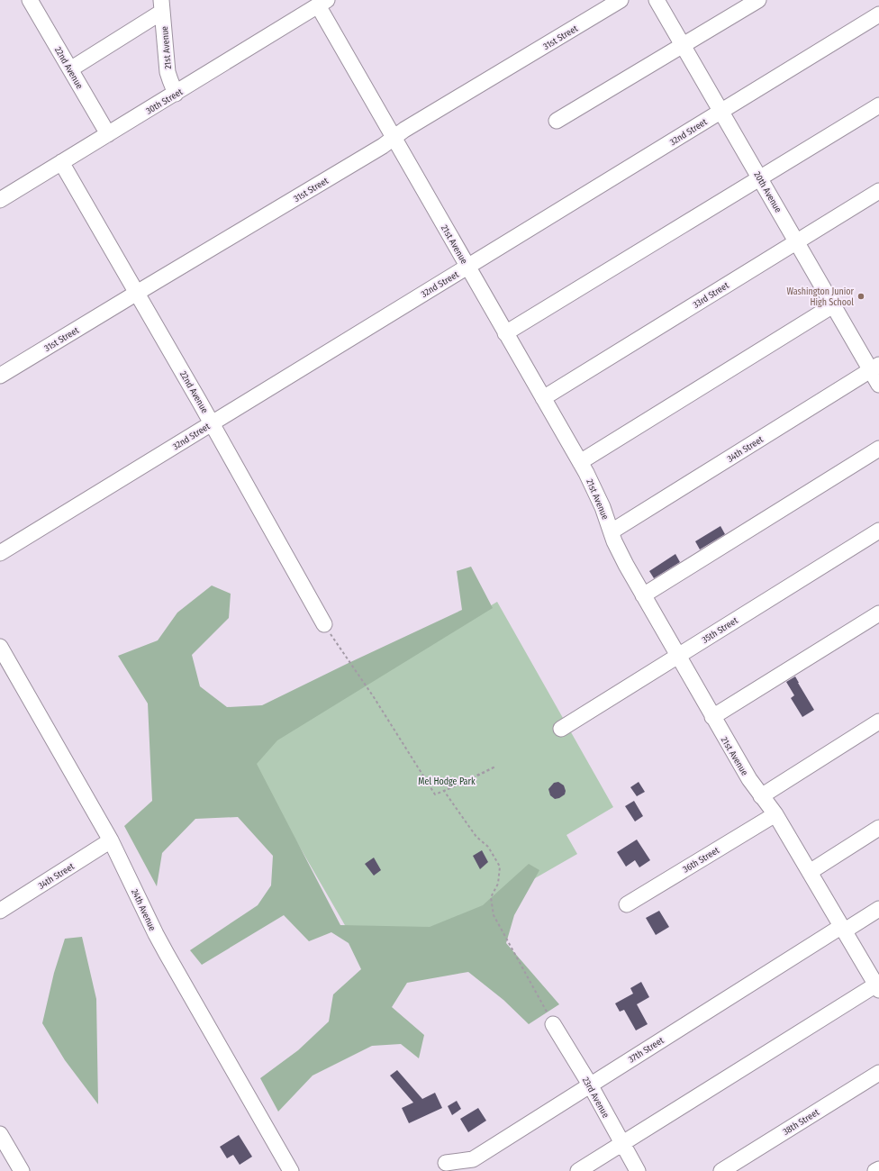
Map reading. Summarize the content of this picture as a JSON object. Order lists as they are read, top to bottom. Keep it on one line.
{"streets":{"street":["31st Street","21st Avenue","22nd Avenue","30th Street","32nd Street","20th Avenue","33rd Street","34th Street","35th Street","36th Street","24th Avenue","37th Street","23rd Avenue","38th Street"]},"crossings":[["31st Street","21st Avenue"],["31st Street","22nd Avenue"],["21st Avenue","30th Street"],["21st Avenue","32nd Street"],["21st Avenue","33rd Street"],["21st Avenue","34th Street"],["21st Avenue","35th Street"],["21st Avenue","36th Street"],["21st Avenue","37th Street"],["22nd Avenue","30th Street"],["22nd Avenue","32nd Street"],["32nd Street","20th Avenue"],["20th Avenue","33rd Street"],["20th Avenue","34th Street"],["34th Street","24th Avenue"],["37th Street","23rd Avenue"]],"parks":["Mel Hodge Park"],"places":["Washington Junior High School"]}
